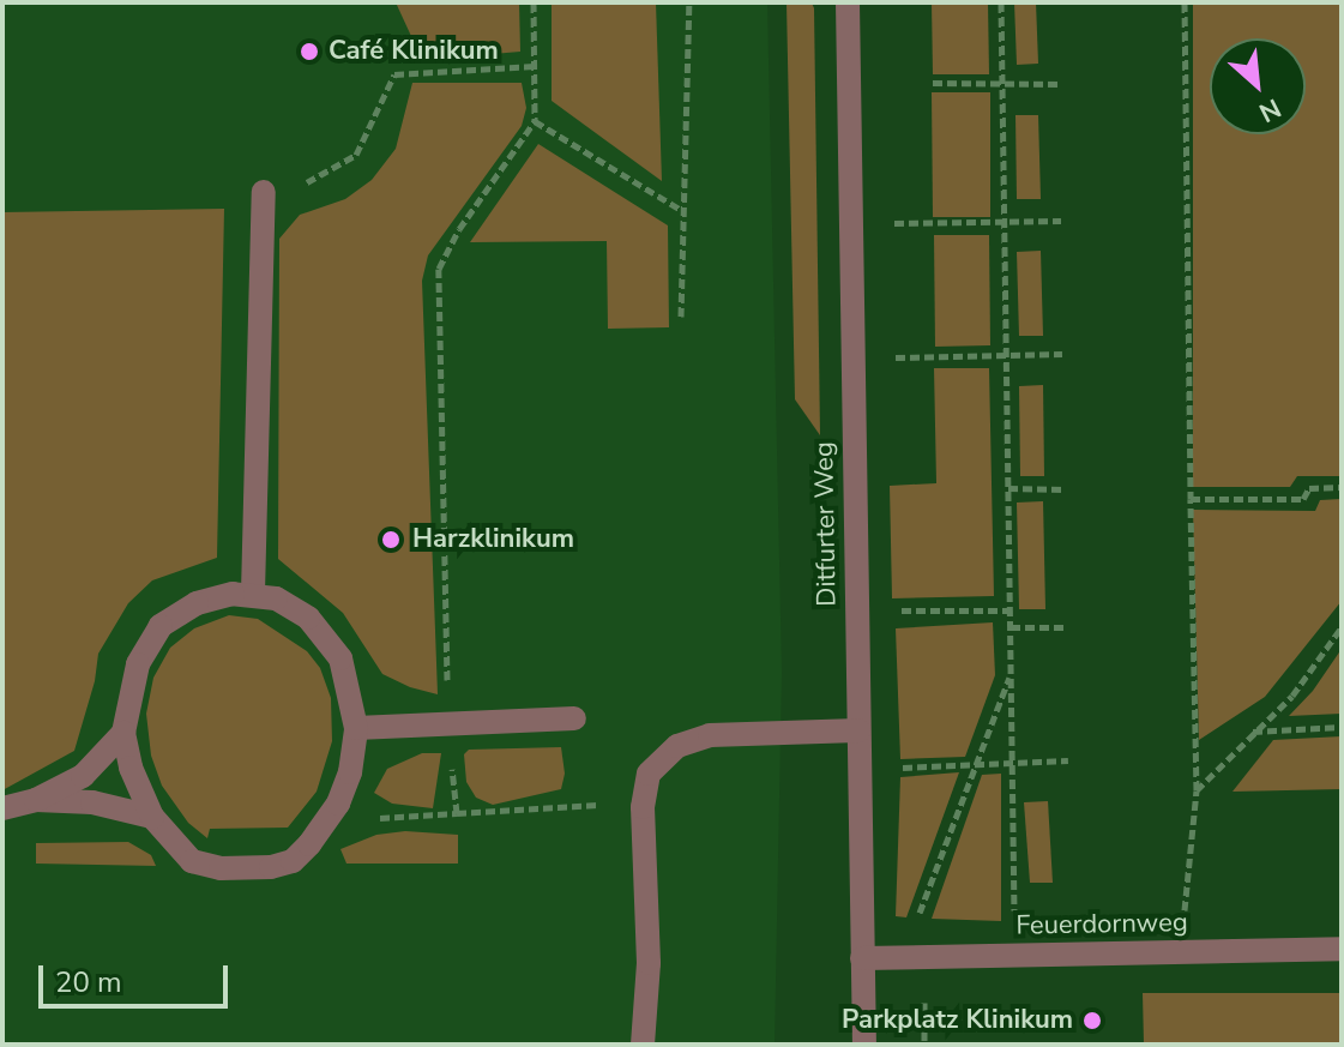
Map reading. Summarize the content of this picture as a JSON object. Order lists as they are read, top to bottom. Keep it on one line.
{"streets":{"street":["Ditfurter Weg","Feuerdornweg"]},"crossings":[["Ditfurter Weg","Feuerdornweg"]],"places":["Café Klinikum","Harzklinikum","Parkplatz Klinikum"],"scale_bar":"20 m","north":"bottom right"}
